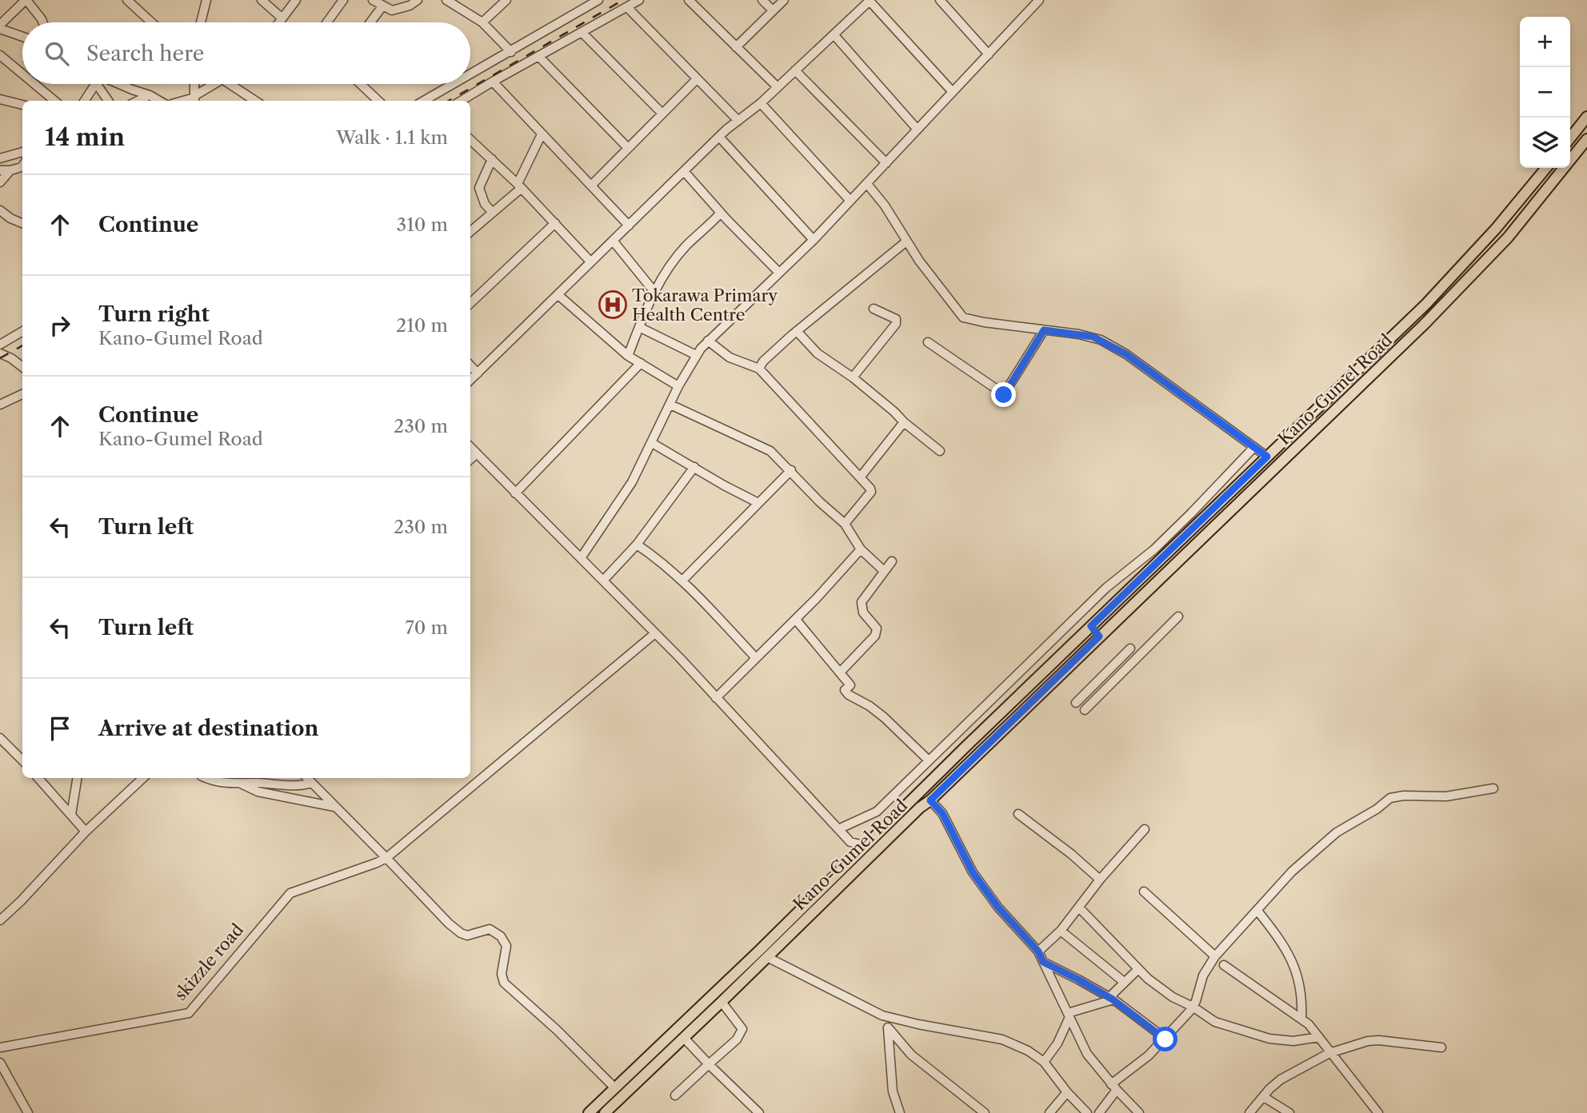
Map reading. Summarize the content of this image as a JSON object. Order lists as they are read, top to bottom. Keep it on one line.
{"streets":{"main road":["Kano-Gumel Road"],"street":["skizzle road"]},"places":{"hospital":["Tokarawa Primary Health Centre"]},"page":{"map_buttons":["+","−"],"search":"Search here","heading":["14 min","Walk · 1.1 km"],"list":[["Continue","310 m"],["Turn right","Kano-Gumel Road","210 m"],["Continue","Kano-Gumel Road","230 m"],["Turn left","230 m"],["Turn left","70 m"],"Arrive at destination"]}}
